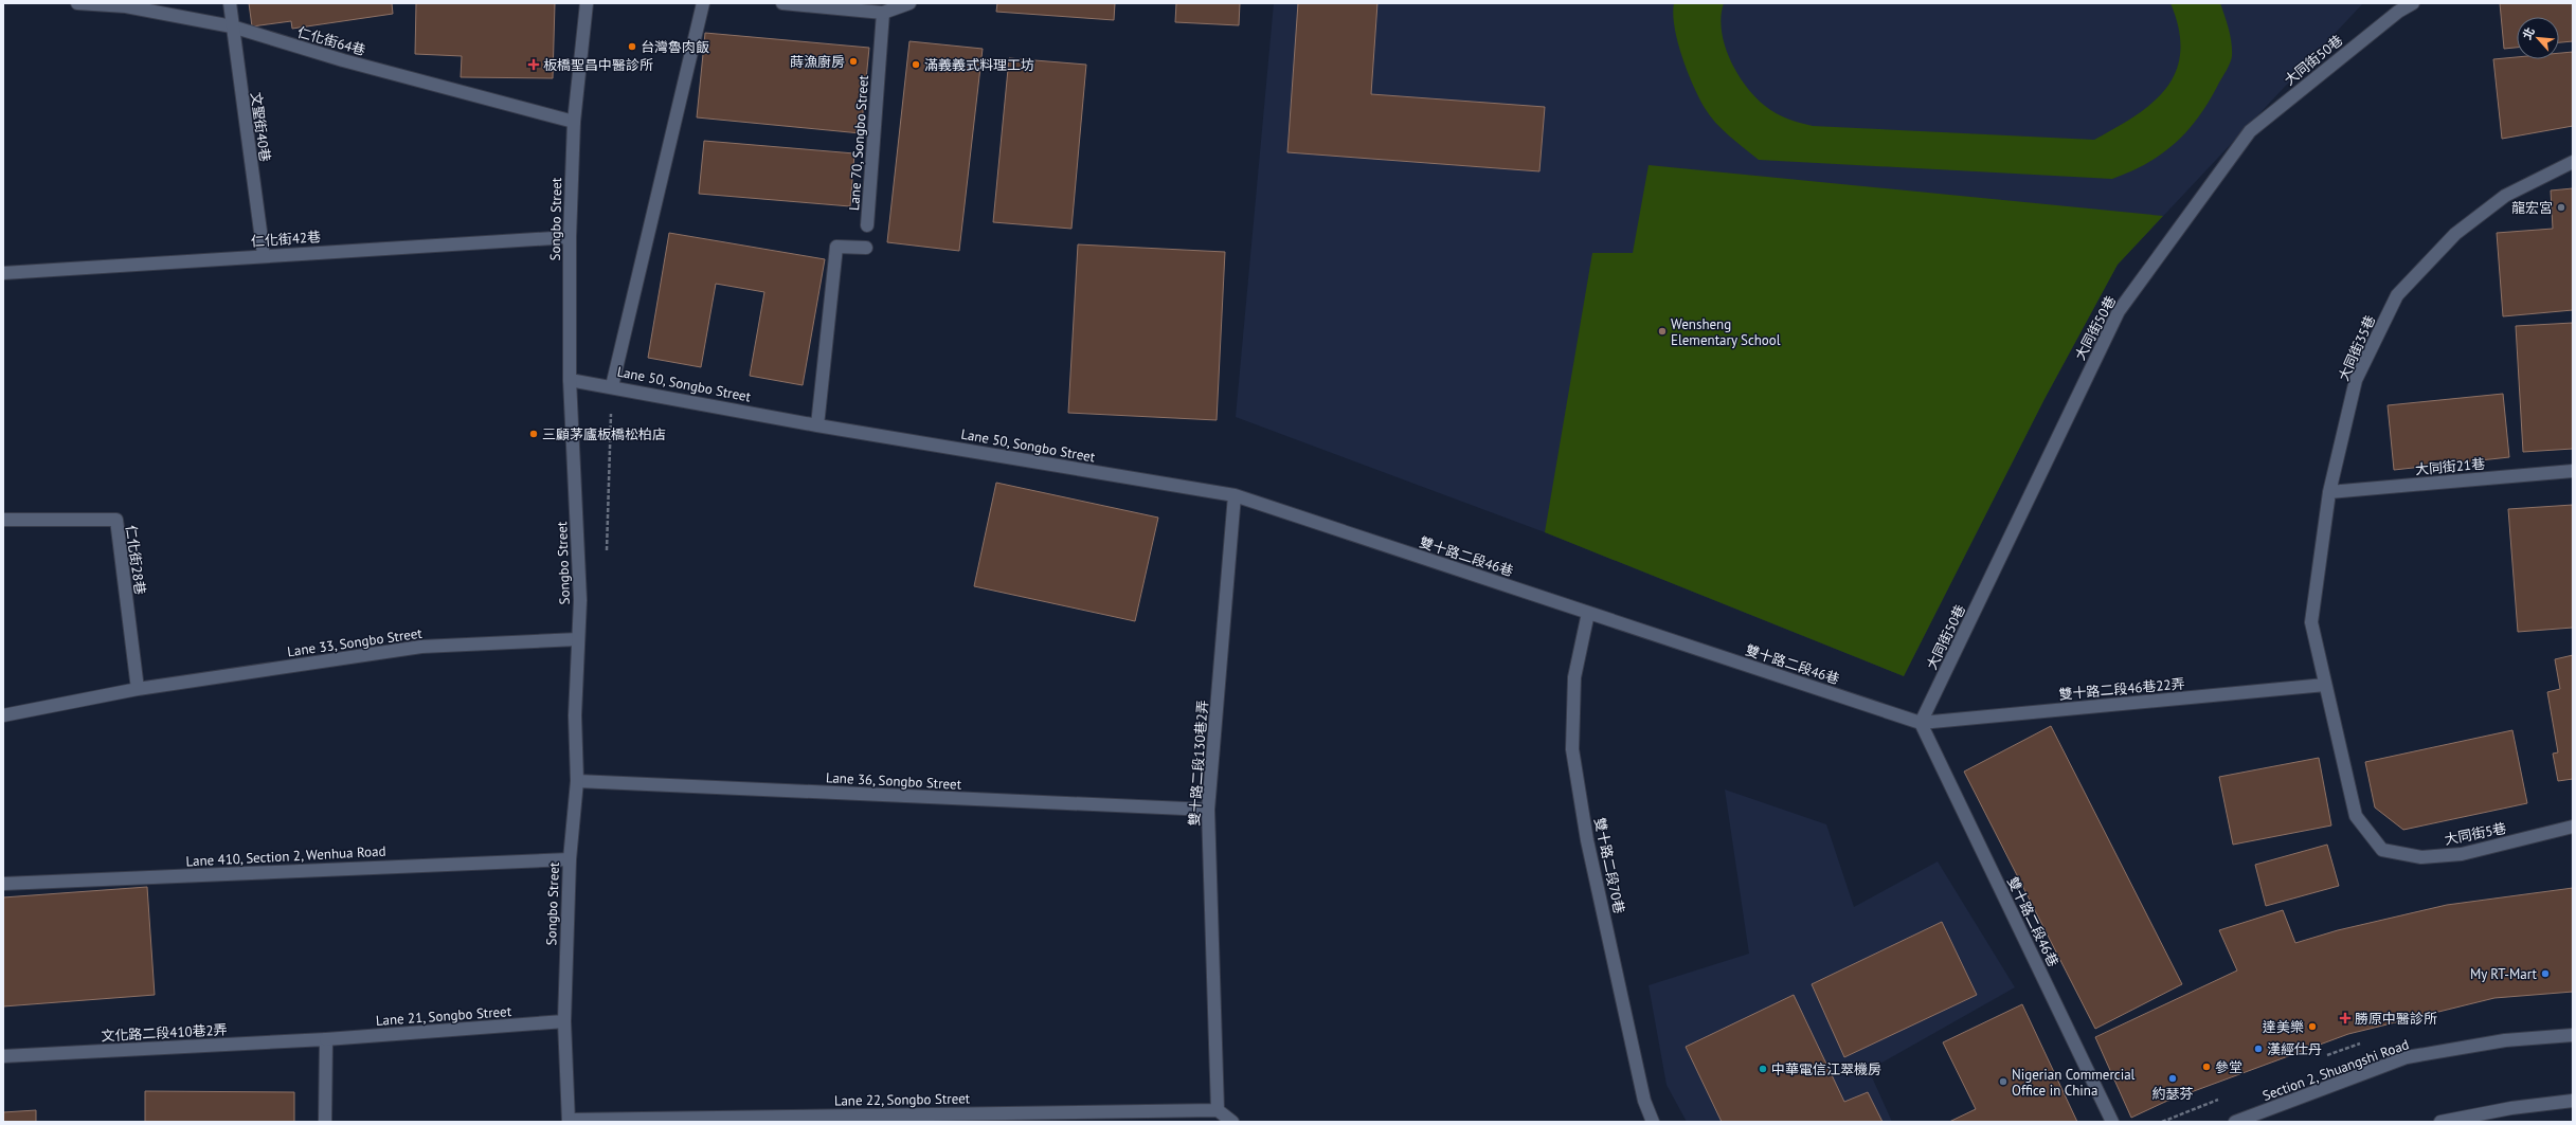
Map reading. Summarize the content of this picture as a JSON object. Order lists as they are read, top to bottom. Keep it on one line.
{"streets":{"street":["仁化街64巷","大同街50巷","文聖街40巷","Lane 70, Songbo Street","Songbo Street","仁化街42巷","大同街35巷","Lane 50, Songbo Street","大同街21巷","雙十路二段46巷","仁化街28巷","Lane 33, Songbo Street","雙十路二段46巷22弄","雙十路二段130巷2弄","Lane 36, Songbo Street","大同街5巷","Lane 410, Section 2, Wenhua Road","雙十路二段70巷","Lane 21, Songbo Street","文化路二段410巷2弄","Section 2, Shuangshi Road","Lane 22, Songbo Street"]},"crossings":[["仁化街64巷","文聖街40巷"],["仁化街64巷","Songbo Street"],["大同街50巷","雙十路二段46巷"],["大同街50巷","雙十路二段46巷22弄"],["文聖街40巷","仁化街42巷"],["Songbo Street","仁化街42巷"],["Songbo Street","Lane 50, Songbo Street"],["Songbo Street","Lane 33, Songbo Street"],["Songbo Street","Lane 36, Songbo Street"],["Songbo Street","Lane 410, Section 2, Wenhua Road"],["Songbo Street","Lane 21, Songbo Street"],["Songbo Street","Lane 22, Songbo Street"],["大同街35巷","大同街21巷"],["大同街35巷","雙十路二段46巷22弄"],["大同街35巷","大同街5巷"],["Lane 50, Songbo Street","雙十路二段46巷"],["Lane 50, Songbo Street","雙十路二段130巷2弄"],["雙十路二段46巷","雙十路二段46巷22弄"],["雙十路二段46巷","雙十路二段130巷2弄"],["雙十路二段46巷","雙十路二段70巷"],["仁化街28巷","Lane 33, Songbo Street"],["雙十路二段46巷22弄","大同街5巷"],["雙十路二段130巷2弄","Lane 36, Songbo Street"],["雙十路二段130巷2弄","Lane 22, Songbo Street"],["Lane 21, Songbo Street","文化路二段410巷2弄"]],"places":{"other":["台灣魯肉飯","蒔漁廚房","滿義義式料理工坊","龍宏宮","Wensheng Elementary School","三顧茅廬板橋松柏店","My RT-Mart","達美樂","漢經仕丹","參堂","中華電信江翠機房","約瑟芬","Nigerian Commercial Office in China"],"health":["板橋聖昌中醫診所","勝原中醫診所"]},"north":"top left"}
